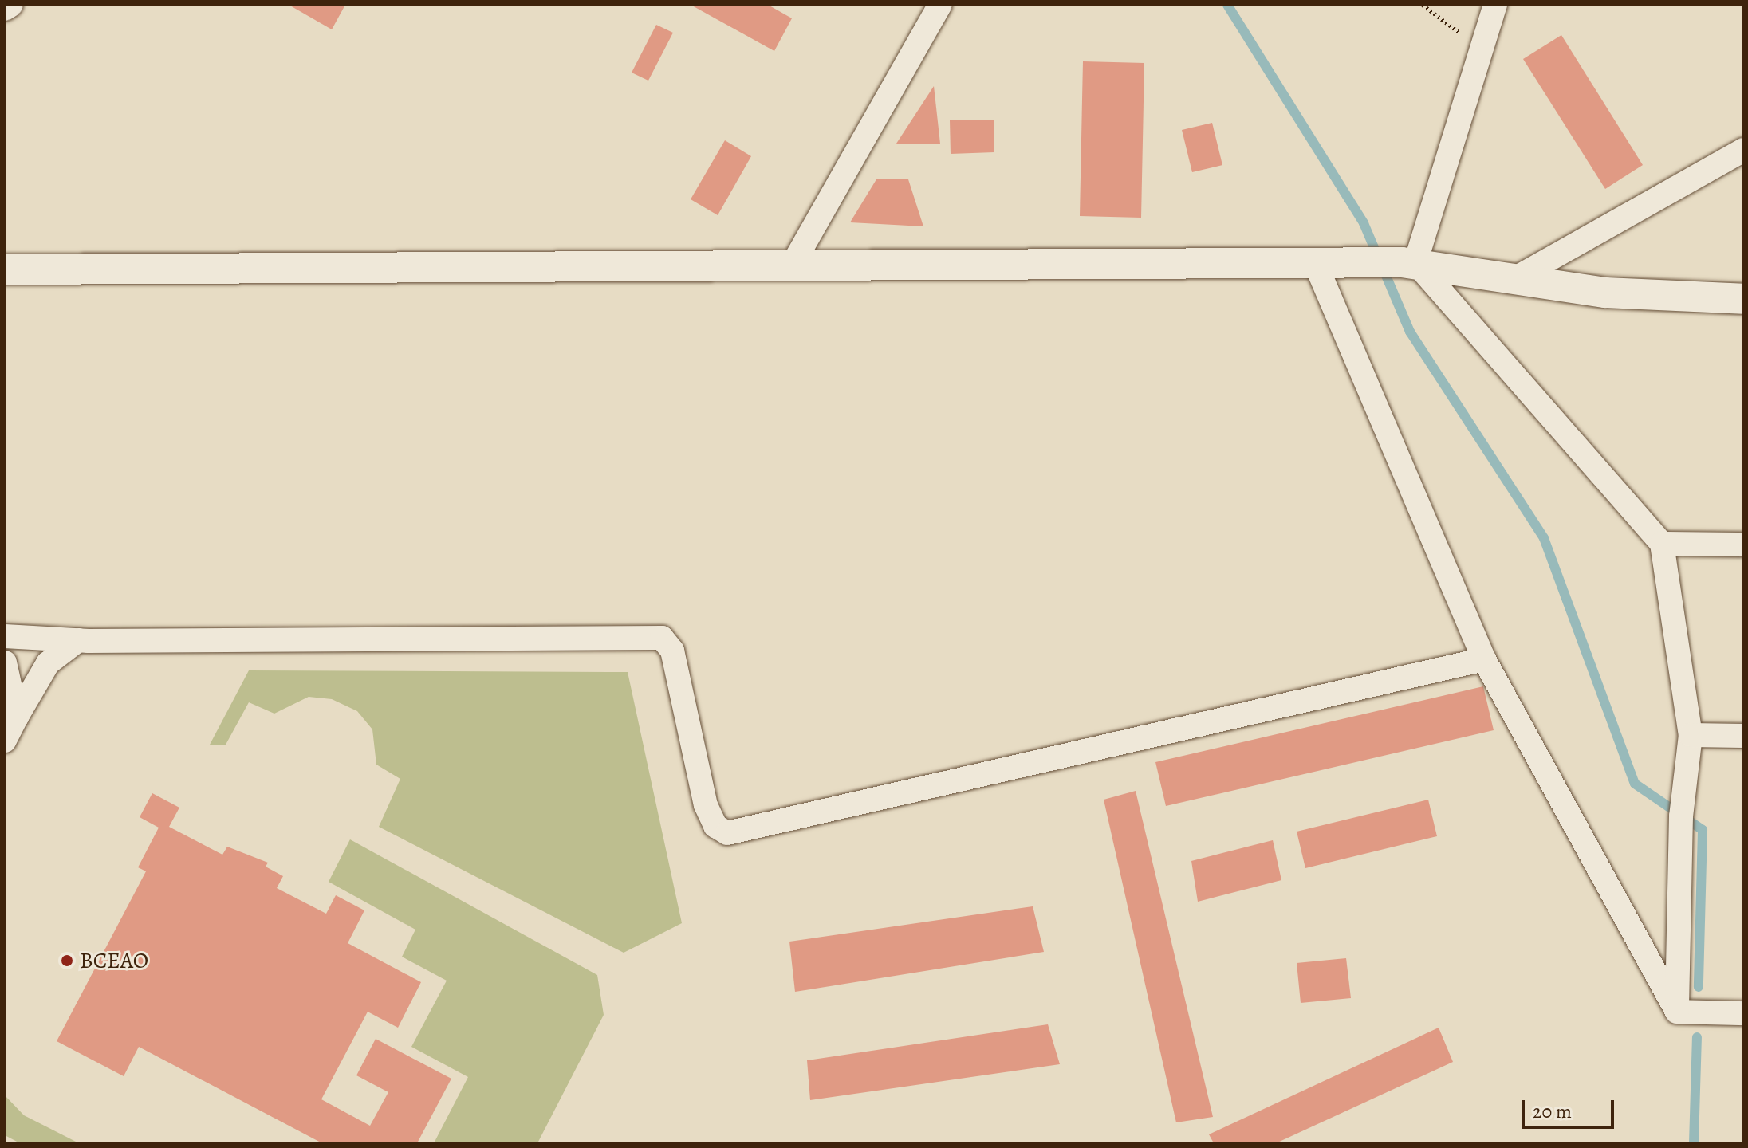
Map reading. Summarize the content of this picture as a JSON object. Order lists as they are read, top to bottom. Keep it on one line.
{"places":["BCEAO"],"scale_bar":"20 m"}
